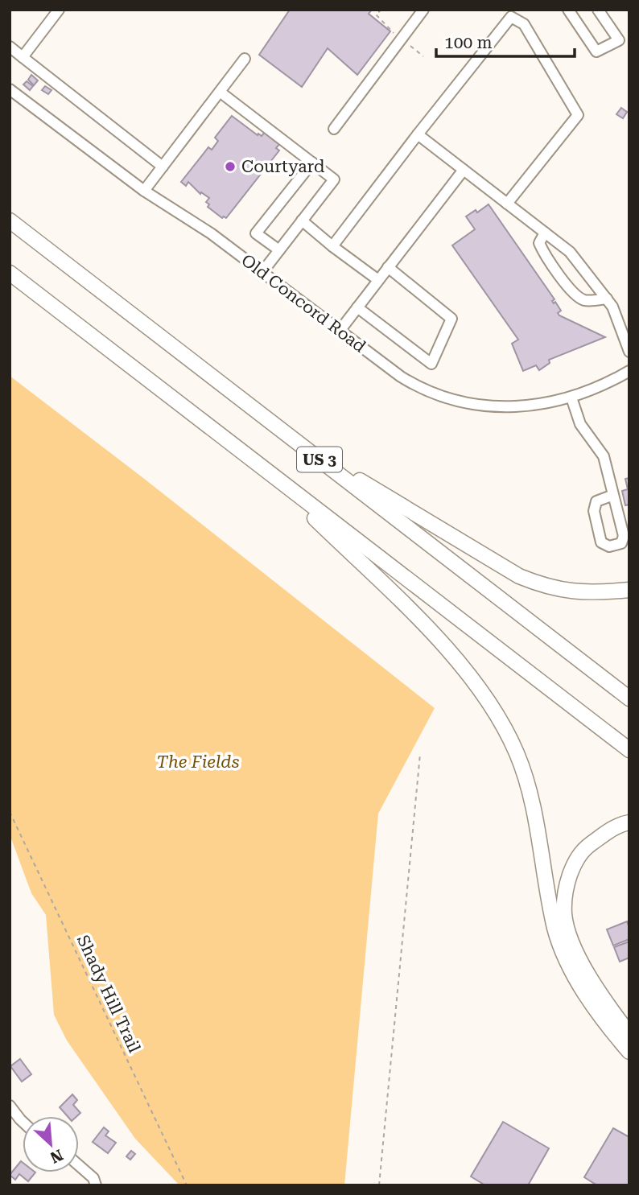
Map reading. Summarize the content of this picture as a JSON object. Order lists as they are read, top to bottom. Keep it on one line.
{"streets":{"highway":["US 3"],"street":["Old Concord Road"],"path":["Shady Hill Trail"]},"parks":["The Fields"],"places":["Courtyard"],"scale_bar":"100 m","north":"bottom right"}
